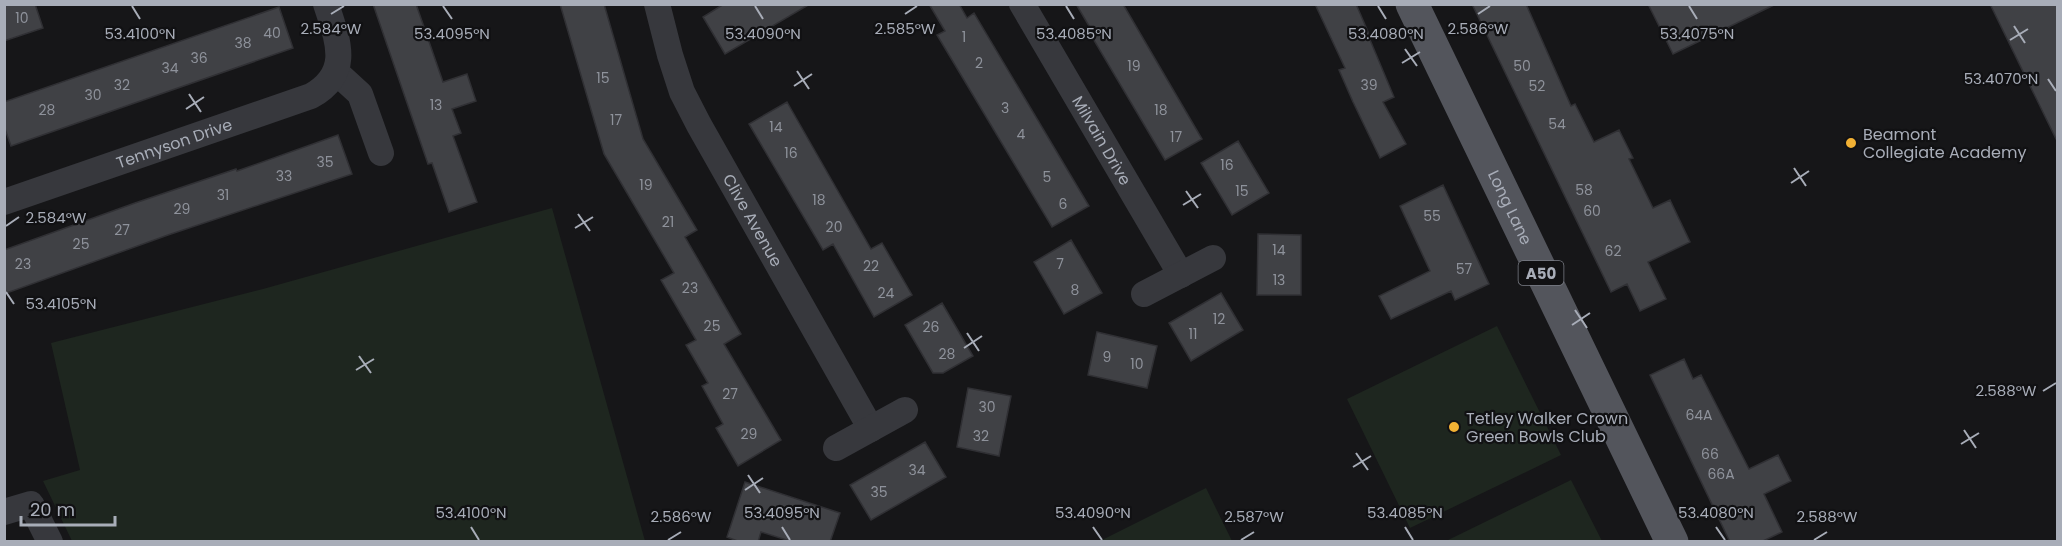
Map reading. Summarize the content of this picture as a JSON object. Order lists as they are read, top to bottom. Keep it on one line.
{"streets":{"main road":["Long Lane","A50"],"street":["Milvain Drive","Tennyson Drive","Clive Avenue"]},"places":["Beamont Collegiate Academy","Tetley Walker Crown Green Bowls Club"],"house_numbers":["10","40","1","38","36","2","19","50","34","15","32","39","52","30","13","3","28","18","17","54","14","4","17","16","35","16","33","5","19","58","15","31","18","6","29","60","55","21","20","27","25","14","62","23","7","22","57","13","23","8","24","12","25","26","11","28","9","10","27","30","64A","29","32","66","34","66A","35"],"scale_bar":"20 m","coordinates":["2.584°W","2.585°W","2.586°W","53.4075°N","53.4100°N","53.4095°N","53.4090°N","53.4085°N","53.4080°N","53.4070°N","53.4105°N","2.588°W","2.587°W"]}
